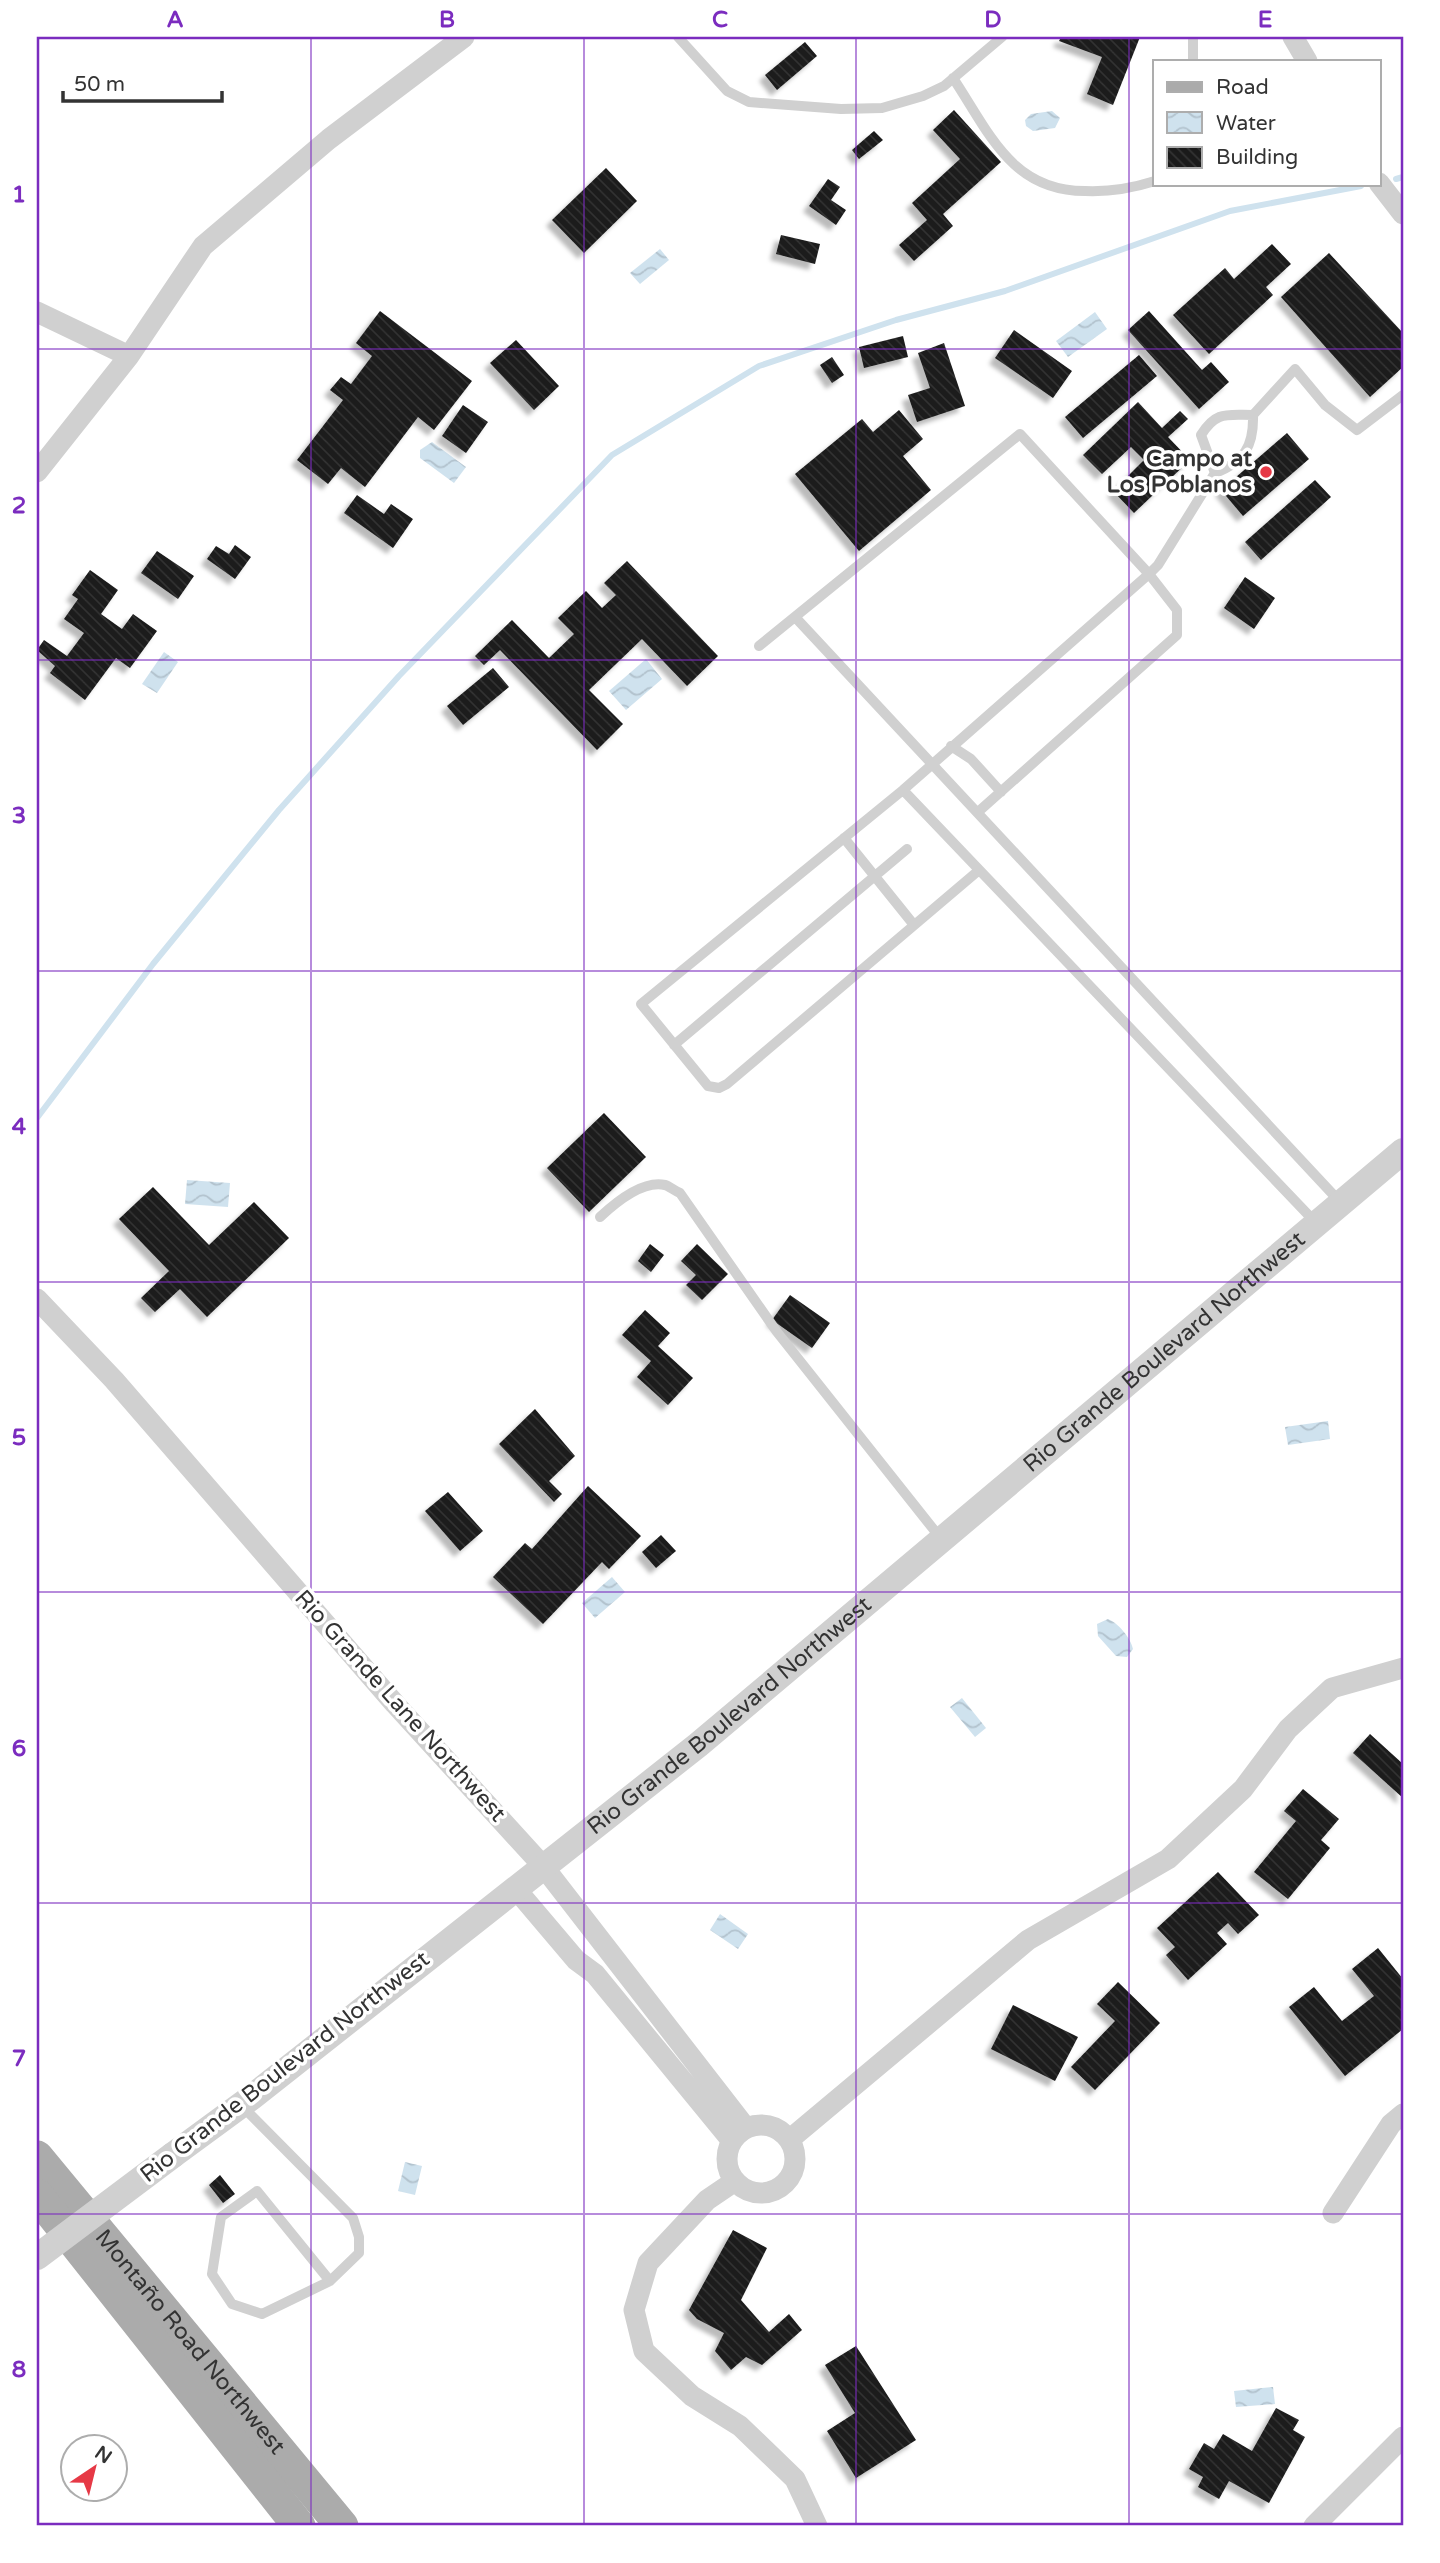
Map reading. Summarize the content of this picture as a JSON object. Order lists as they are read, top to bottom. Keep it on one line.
{"streets":{"main road":["Montaño Road Northwest"],"street":["Rio Grande Boulevard Northwest","Rio Grande Lane Northwest"]},"crossings":[["Rio Grande Boulevard Northwest","Rio Grande Lane Northwest"]],"places":["Campo at Los Poblanos"],"legend":["Road","Water","Building"],"scale_bar":"50 m","north":"top right","grid":{"columns":["A","B","C","D","E"],"rows":["1","2","3","4","5","6","7","8"]}}
